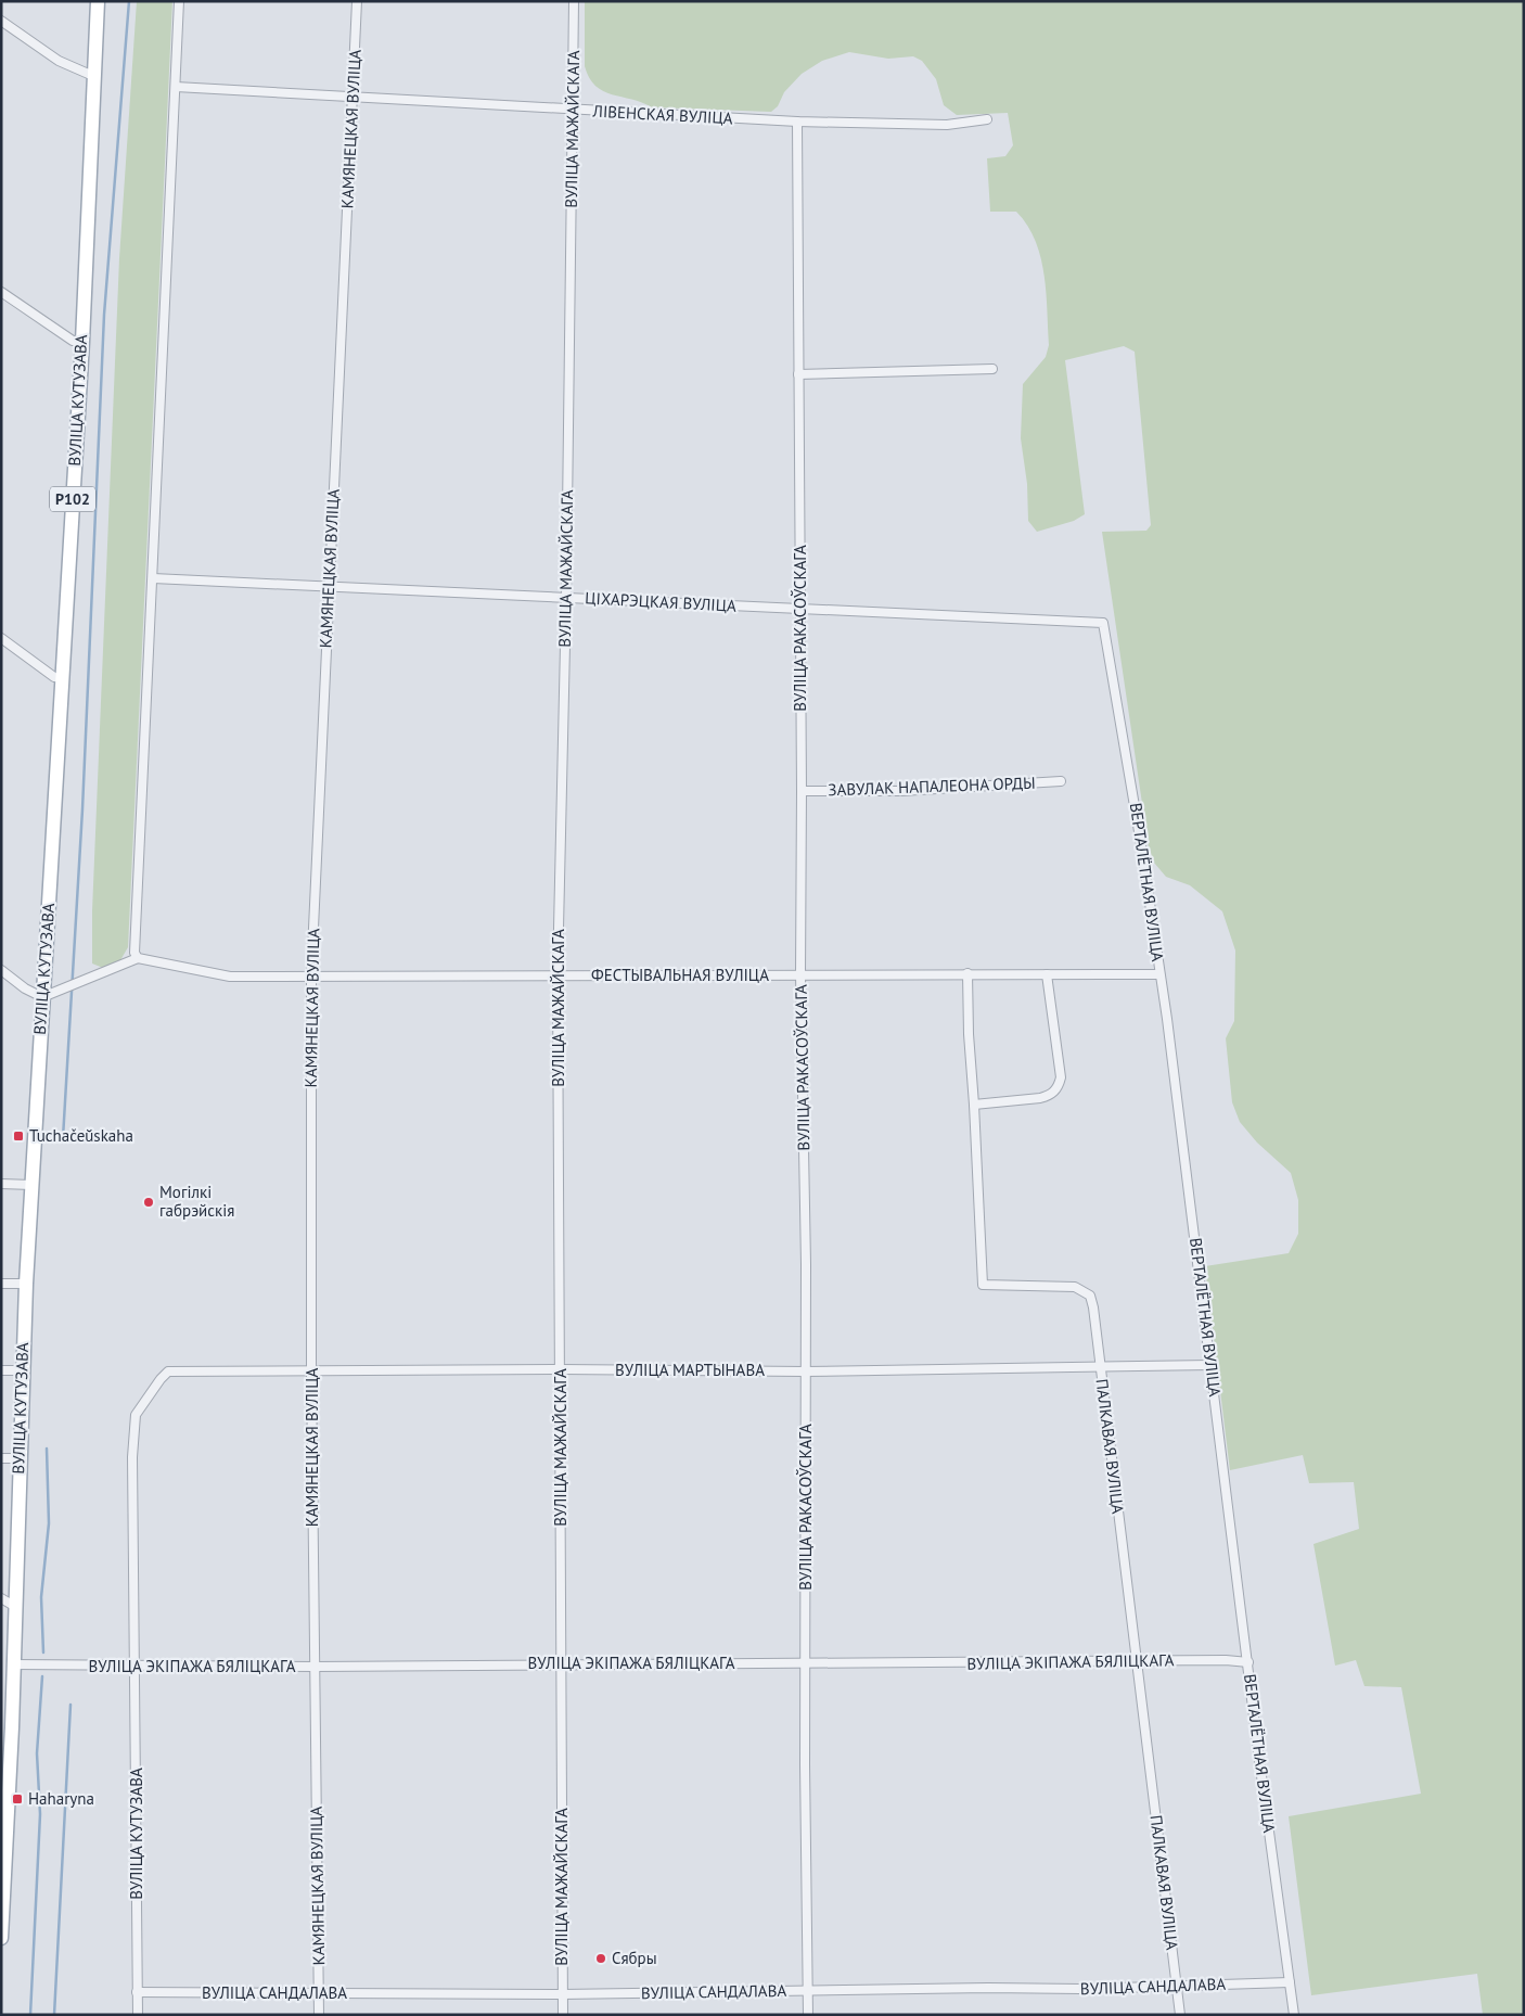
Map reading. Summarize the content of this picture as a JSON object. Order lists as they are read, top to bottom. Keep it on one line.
{"streets":{"main road":["ВУЛІЦА КУТУЗАВА","Р102"],"street":["ЛІВЕНСКАЯ ВУЛІЦА","КАМЯНЕЦКАЯ ВУЛІЦА","ВУЛІЦА МАЖАЙСКАГА","ЦІХАРЭЦКАЯ ВУЛІЦА","ВУЛІЦА РАКАСОЎСКАГА","ЗАВУЛАК НАПАЛЕОНА ОРДЫ","ВЕРТАЛЁТНАЯ ВУЛІЦА","ФЕСТЫВАЛЬНАЯ ВУЛІЦА","ВУЛІЦА МАРТЫНАВА","ПАЛКАВАЯ ВУЛІЦА","ВУЛІЦА ЭКІПАЖА БЯЛІЦКАГА","ВУЛІЦА САНДАЛАВА"]},"crossings":[["ЛІВЕНСКАЯ ВУЛІЦА","КАМЯНЕЦКАЯ ВУЛІЦА"],["ЛІВЕНСКАЯ ВУЛІЦА","ВУЛІЦА МАЖАЙСКАГА"],["ЛІВЕНСКАЯ ВУЛІЦА","ВУЛІЦА РАКАСОЎСКАГА"],["КАМЯНЕЦКАЯ ВУЛІЦА","ЦІХАРЭЦКАЯ ВУЛІЦА"],["КАМЯНЕЦКАЯ ВУЛІЦА","ФЕСТЫВАЛЬНАЯ ВУЛІЦА"],["КАМЯНЕЦКАЯ ВУЛІЦА","ВУЛІЦА МАРТЫНАВА"],["КАМЯНЕЦКАЯ ВУЛІЦА","ВУЛІЦА ЭКІПАЖА БЯЛІЦКАГА"],["КАМЯНЕЦКАЯ ВУЛІЦА","ВУЛІЦА САНДАЛАВА"],["ВУЛІЦА МАЖАЙСКАГА","ЦІХАРЭЦКАЯ ВУЛІЦА"],["ВУЛІЦА МАЖАЙСКАГА","ФЕСТЫВАЛЬНАЯ ВУЛІЦА"],["ВУЛІЦА МАЖАЙСКАГА","ВУЛІЦА МАРТЫНАВА"],["ВУЛІЦА МАЖАЙСКАГА","ВУЛІЦА ЭКІПАЖА БЯЛІЦКАГА"],["ВУЛІЦА МАЖАЙСКАГА","ВУЛІЦА САНДАЛАВА"],["ВУЛІЦА КУТУЗАВА","ВУЛІЦА МАРТЫНАВА"],["ВУЛІЦА КУТУЗАВА","ВУЛІЦА ЭКІПАЖА БЯЛІЦКАГА"],["ВУЛІЦА КУТУЗАВА","ВУЛІЦА САНДАЛАВА"],["ЦІХАРЭЦКАЯ ВУЛІЦА","ВУЛІЦА РАКАСОЎСКАГА"],["ЦІХАРЭЦКАЯ ВУЛІЦА","ВЕРТАЛЁТНАЯ ВУЛІЦА"],["ВУЛІЦА РАКАСОЎСКАГА","ЗАВУЛАК НАПАЛЕОНА ОРДЫ"],["ВУЛІЦА РАКАСОЎСКАГА","ФЕСТЫВАЛЬНАЯ ВУЛІЦА"],["ВУЛІЦА РАКАСОЎСКАГА","ВУЛІЦА МАРТЫНАВА"],["ВУЛІЦА РАКАСОЎСКАГА","ВУЛІЦА ЭКІПАЖА БЯЛІЦКАГА"],["ВУЛІЦА РАКАСОЎСКАГА","ВУЛІЦА САНДАЛАВА"],["ВЕРТАЛЁТНАЯ ВУЛІЦА","ФЕСТЫВАЛЬНАЯ ВУЛІЦА"],["ВЕРТАЛЁТНАЯ ВУЛІЦА","ВУЛІЦА МАРТЫНАВА"],["ВЕРТАЛЁТНАЯ ВУЛІЦА","ВУЛІЦА ЭКІПАЖА БЯЛІЦКАГА"],["ВЕРТАЛЁТНАЯ ВУЛІЦА","ВУЛІЦА САНДАЛАВА"],["ФЕСТЫВАЛЬНАЯ ВУЛІЦА","ПАЛКАВАЯ ВУЛІЦА"],["ВУЛІЦА МАРТЫНАВА","ПАЛКАВАЯ ВУЛІЦА"],["ПАЛКАВАЯ ВУЛІЦА","ВУЛІЦА ЭКІПАЖА БЯЛІЦКАГА"],["ПАЛКАВАЯ ВУЛІЦА","ВУЛІЦА САНДАЛАВА"]],"places":{"transit":["Tuchačeŭskaha","Haharyna"],"other":["Могілкі габрэйскія","Сябры"]}}
